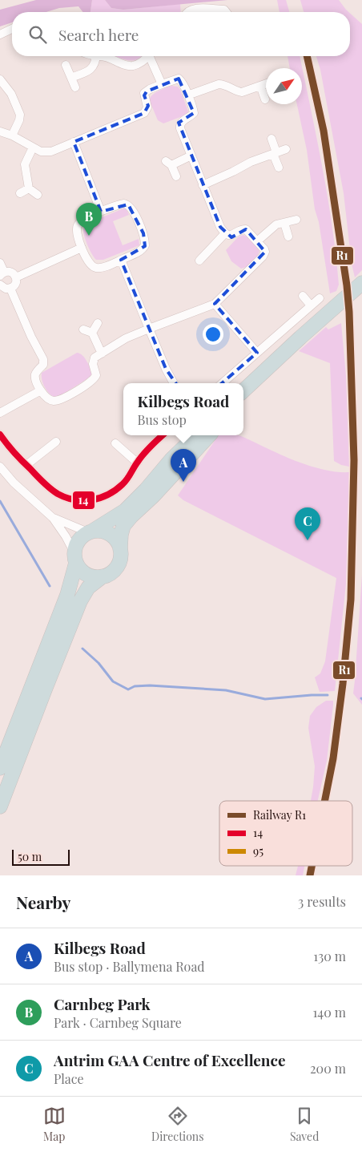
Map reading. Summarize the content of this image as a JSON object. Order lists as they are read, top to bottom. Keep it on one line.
{"lines":["rail line R1","transit line 14"],"legend":["Railway R1","14","95"],"scale_bar":"50 m","north":"top right","page":{"search":"Search here","pins":["B","A","C"],"popup":["Kilbegs Road","Bus stop"],"scale":"50 m","heading":["Nearby","3 results"],"list":[{"mark":"A","name":"Kilbegs Road","note":"Bus stop · Ballymena Road","value":"130 m"},{"mark":"B","name":"Carnbeg Park","note":"Park · Carnbeg Square","value":"140 m"},{"mark":"C","name":"Antrim GAA Centre of Excellence","note":"Place","value":"200 m"}],"nav":["Map","Directions","Saved"]}}
